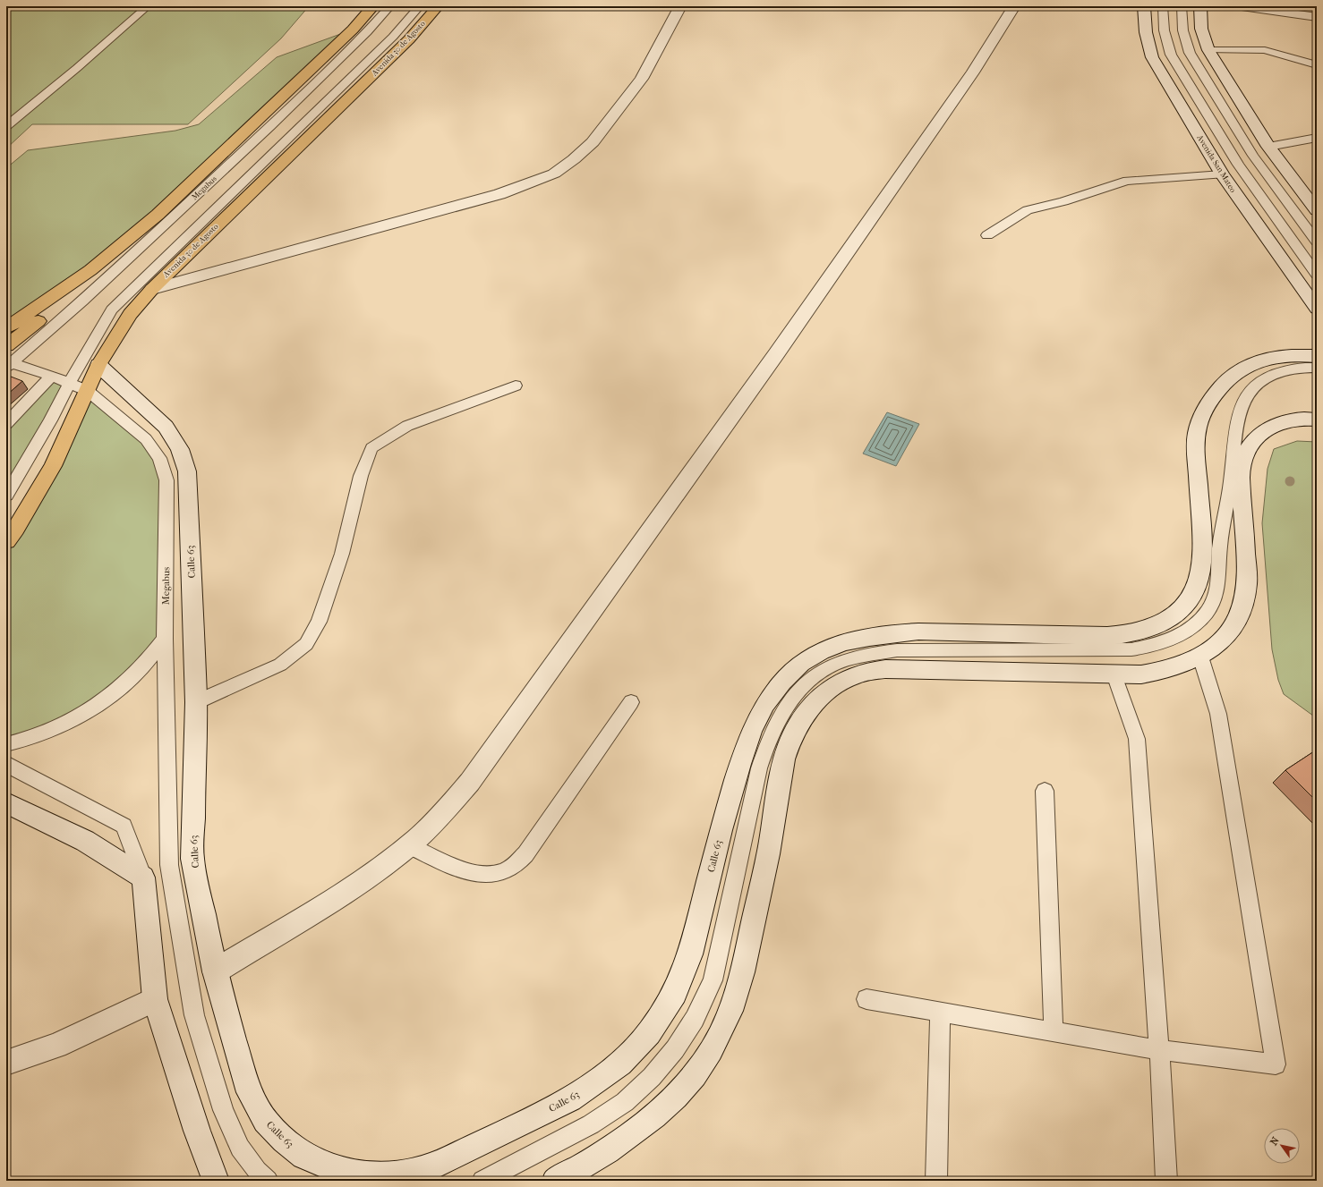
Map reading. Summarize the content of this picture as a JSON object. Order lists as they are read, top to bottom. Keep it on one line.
{"streets":{"main road":["Avenida 30 de Agosto"],"street":["Avenida San Mateo","Calle 63"],"lane":["Megabus"]},"crossings":[["Avenida 30 de Agosto","Megabus"],["Avenida 30 de Agosto","Calle 63"]],"north":"top left"}
